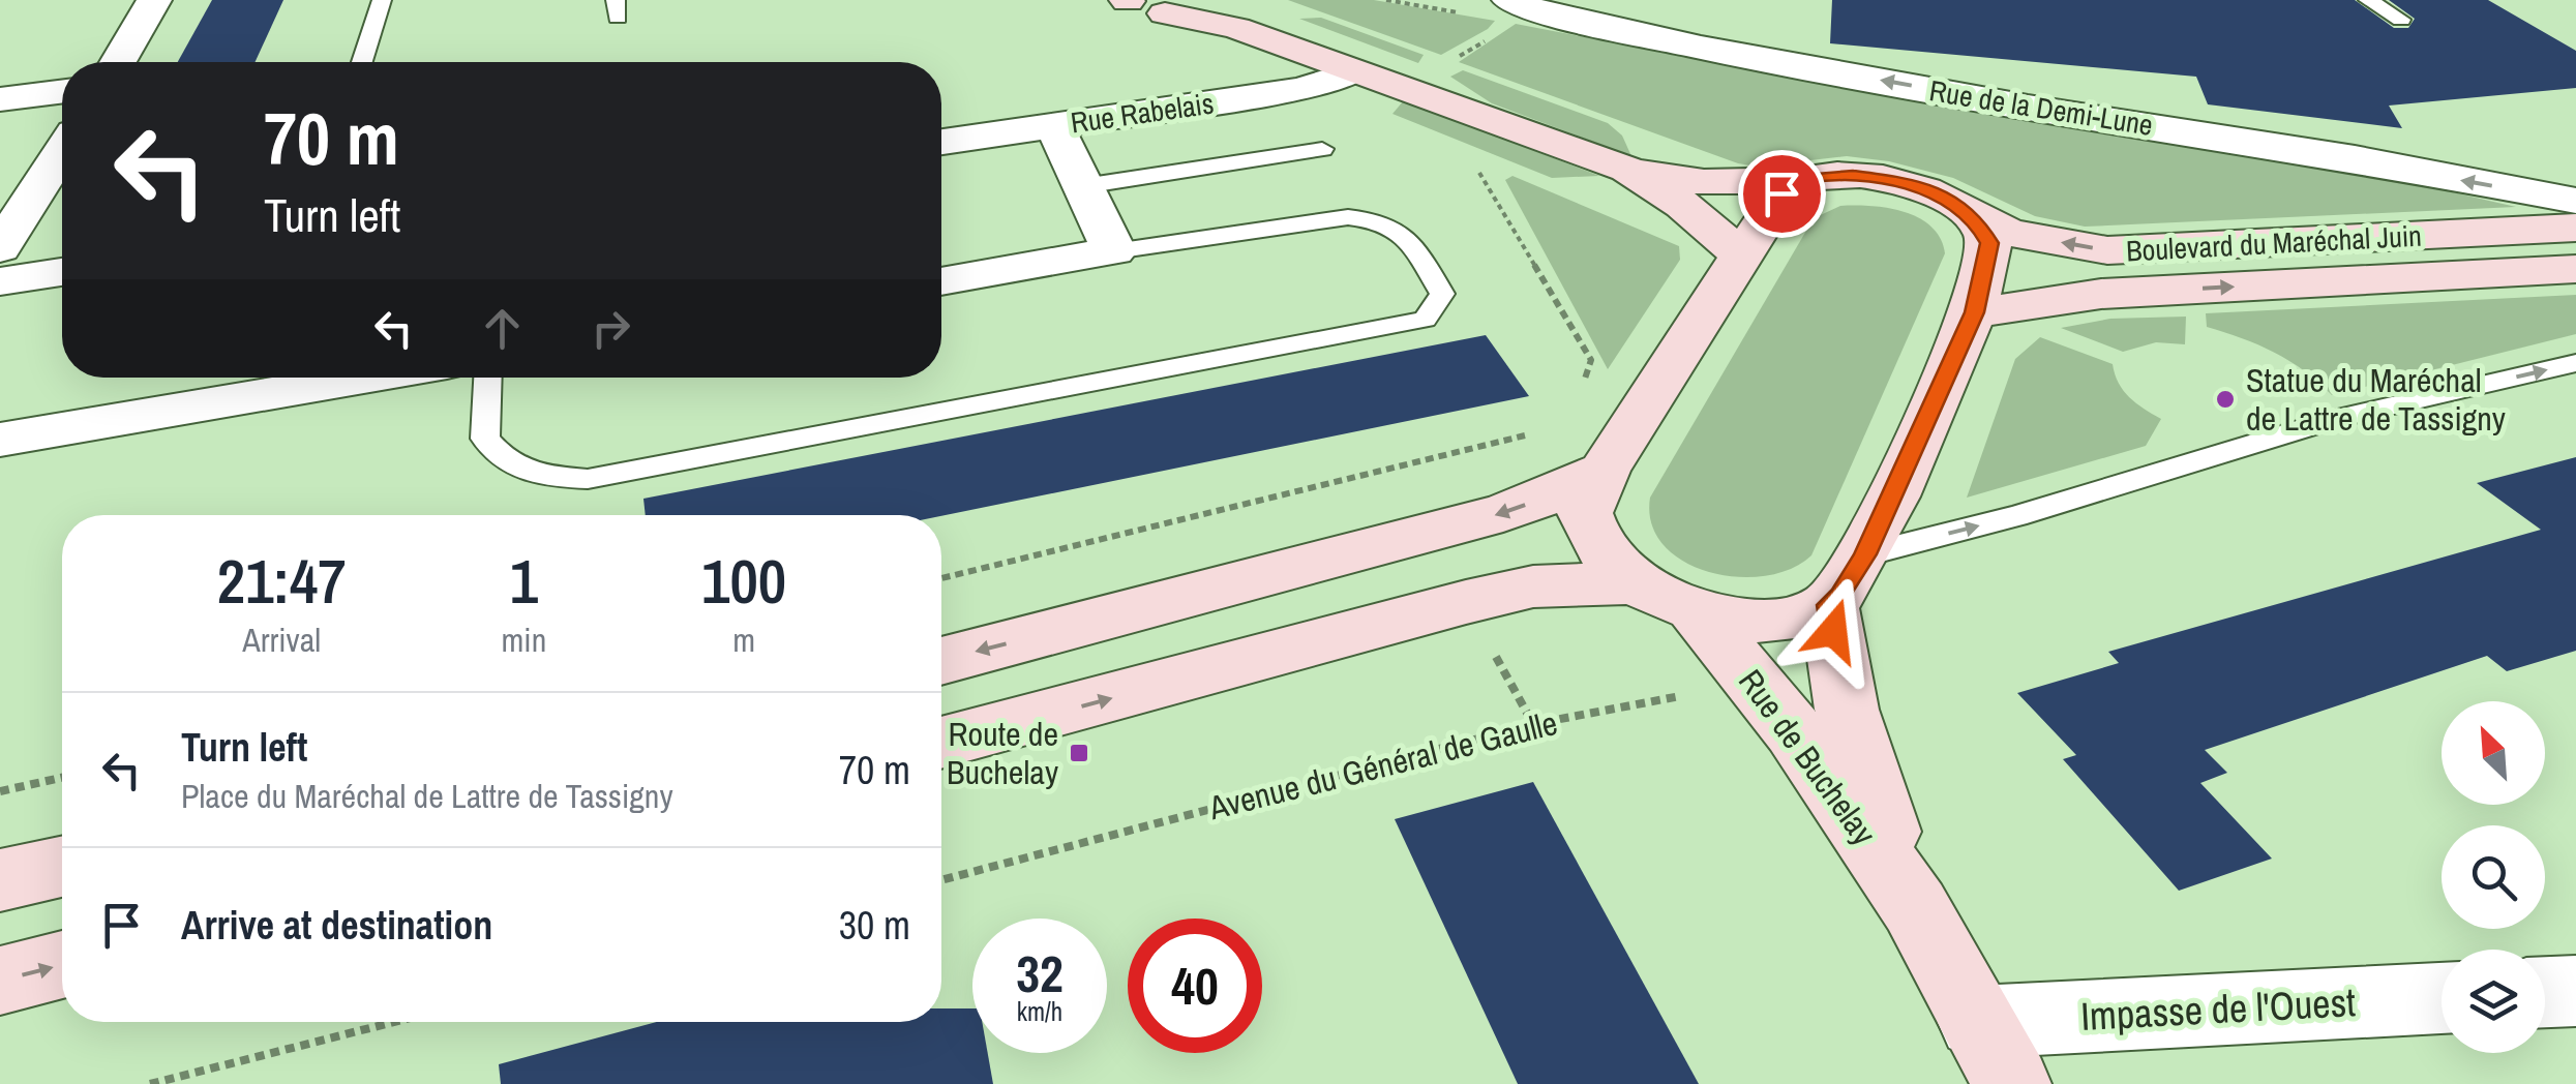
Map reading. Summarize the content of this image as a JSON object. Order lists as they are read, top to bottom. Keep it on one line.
{"streets":{"main road":["Boulevard du Maréchal Juin","Rue de Buchelay"],"street":["Rue de la Demi-Lune","Rue Rabelais","Impasse de l'Ouest"],"path":["Avenue du Général de Gaulle"]},"crossings":[["Rue de Buchelay","Avenue du Général de Gaulle"],["Rue de Buchelay","Impasse de l'Ouest"]],"one_way":["Rue de la Demi-Lune"],"places":{"other":["Statue du Maréchal de Lattre de Tassigny"],"transit":["Route de Buchelay"]},"north":"top left","page":{"turn":["70 m","Turn left"],"eta":["21:47","Arrival","1","min","100","m"],"list":[{"name":"Turn left","note":"Place du Maréchal de Lattre de Tassigny","value":"70 m"},{"name":"Arrive at destination","value":"30 m"}],"speed":"32 km/h","limit":"40"}}
